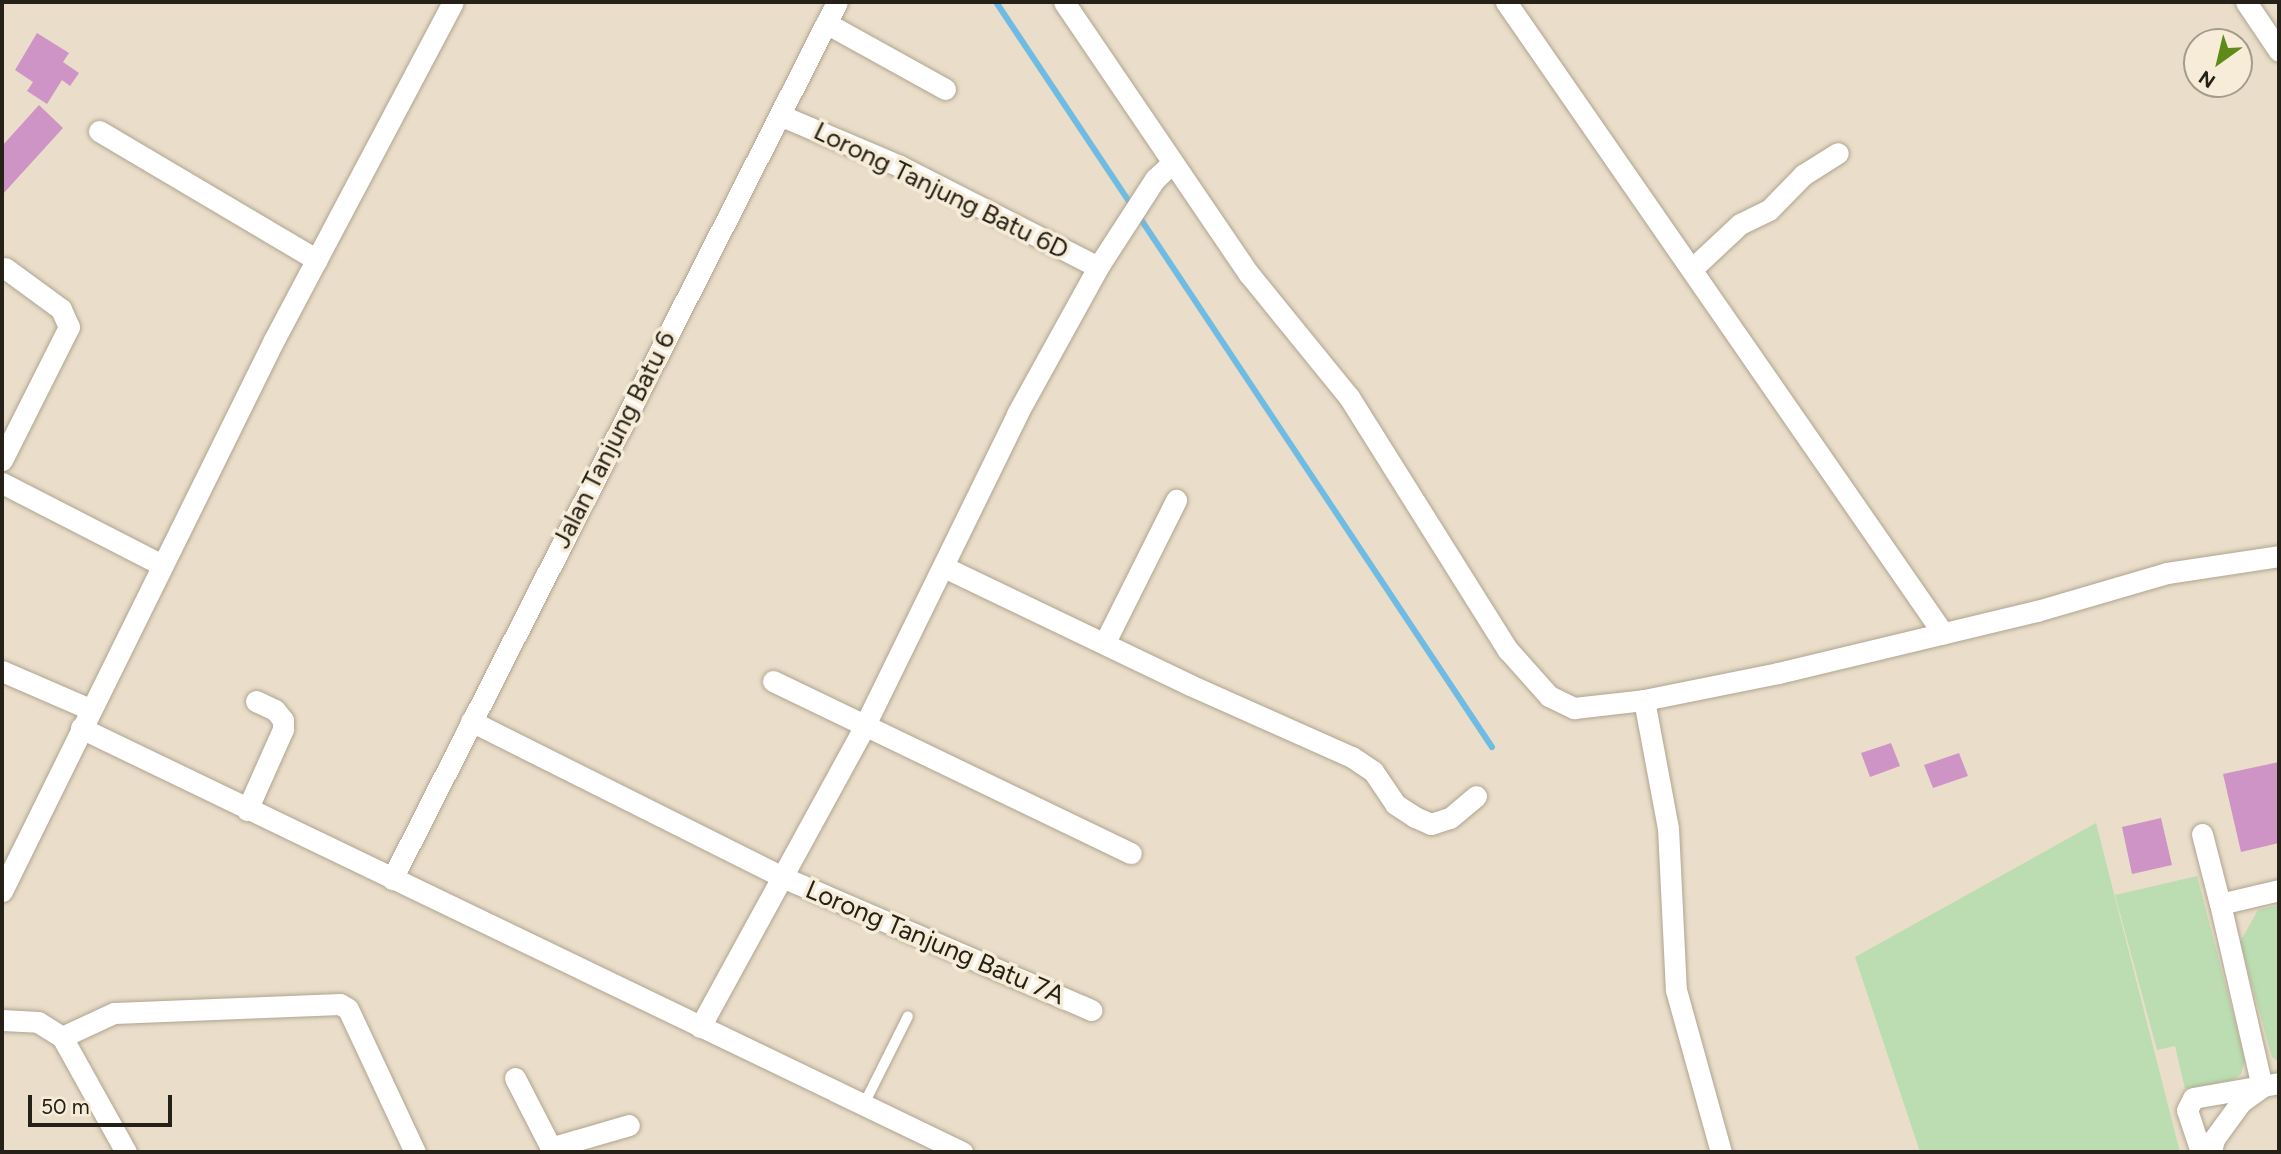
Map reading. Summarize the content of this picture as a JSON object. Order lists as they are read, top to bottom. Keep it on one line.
{"streets":{"street":["Lorong Tanjung Batu 6D","Jalan Tanjung Batu 6","Lorong Tanjung Batu 7A"]},"crossings":[["Lorong Tanjung Batu 6D","Jalan Tanjung Batu 6"],["Jalan Tanjung Batu 6","Lorong Tanjung Batu 7A"]],"scale_bar":"50 m","north":"bottom left"}
